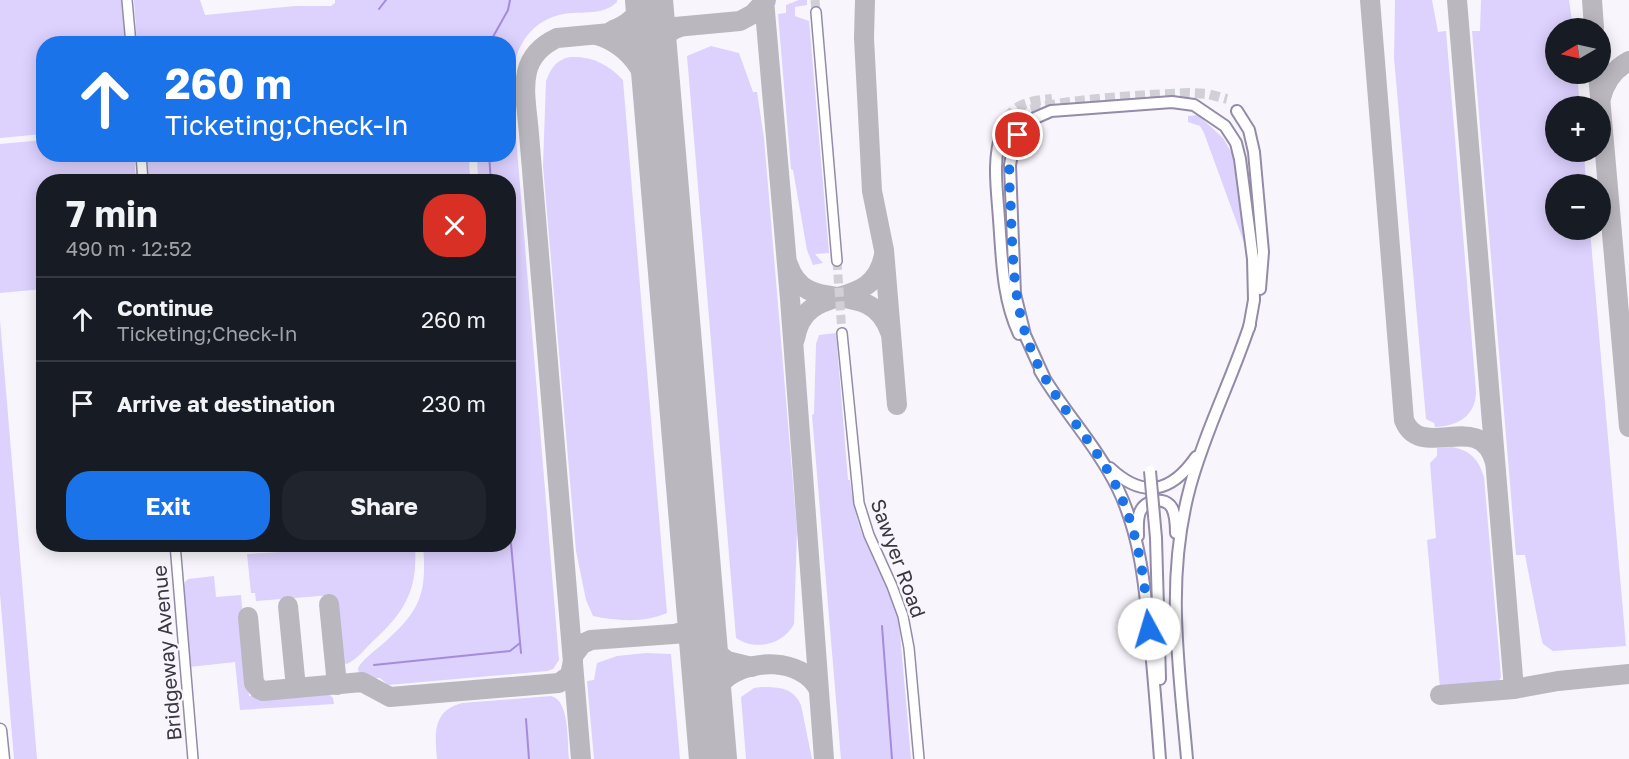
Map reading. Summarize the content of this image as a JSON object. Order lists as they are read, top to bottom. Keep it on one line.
{"streets":{"street":["Sawyer Road","Bridgeway Avenue"]},"north":"left","page":{"map_buttons":["+","−"],"turn":["260 m","Ticketing;Check-In"],"heading":["7 min","490 m · 12:52"],"list":[{"name":"Continue","note":"Ticketing;Check-In","value":"260 m"},{"name":"Arrive at destination","value":"230 m"}],"buttons":["Exit","Share"]}}
